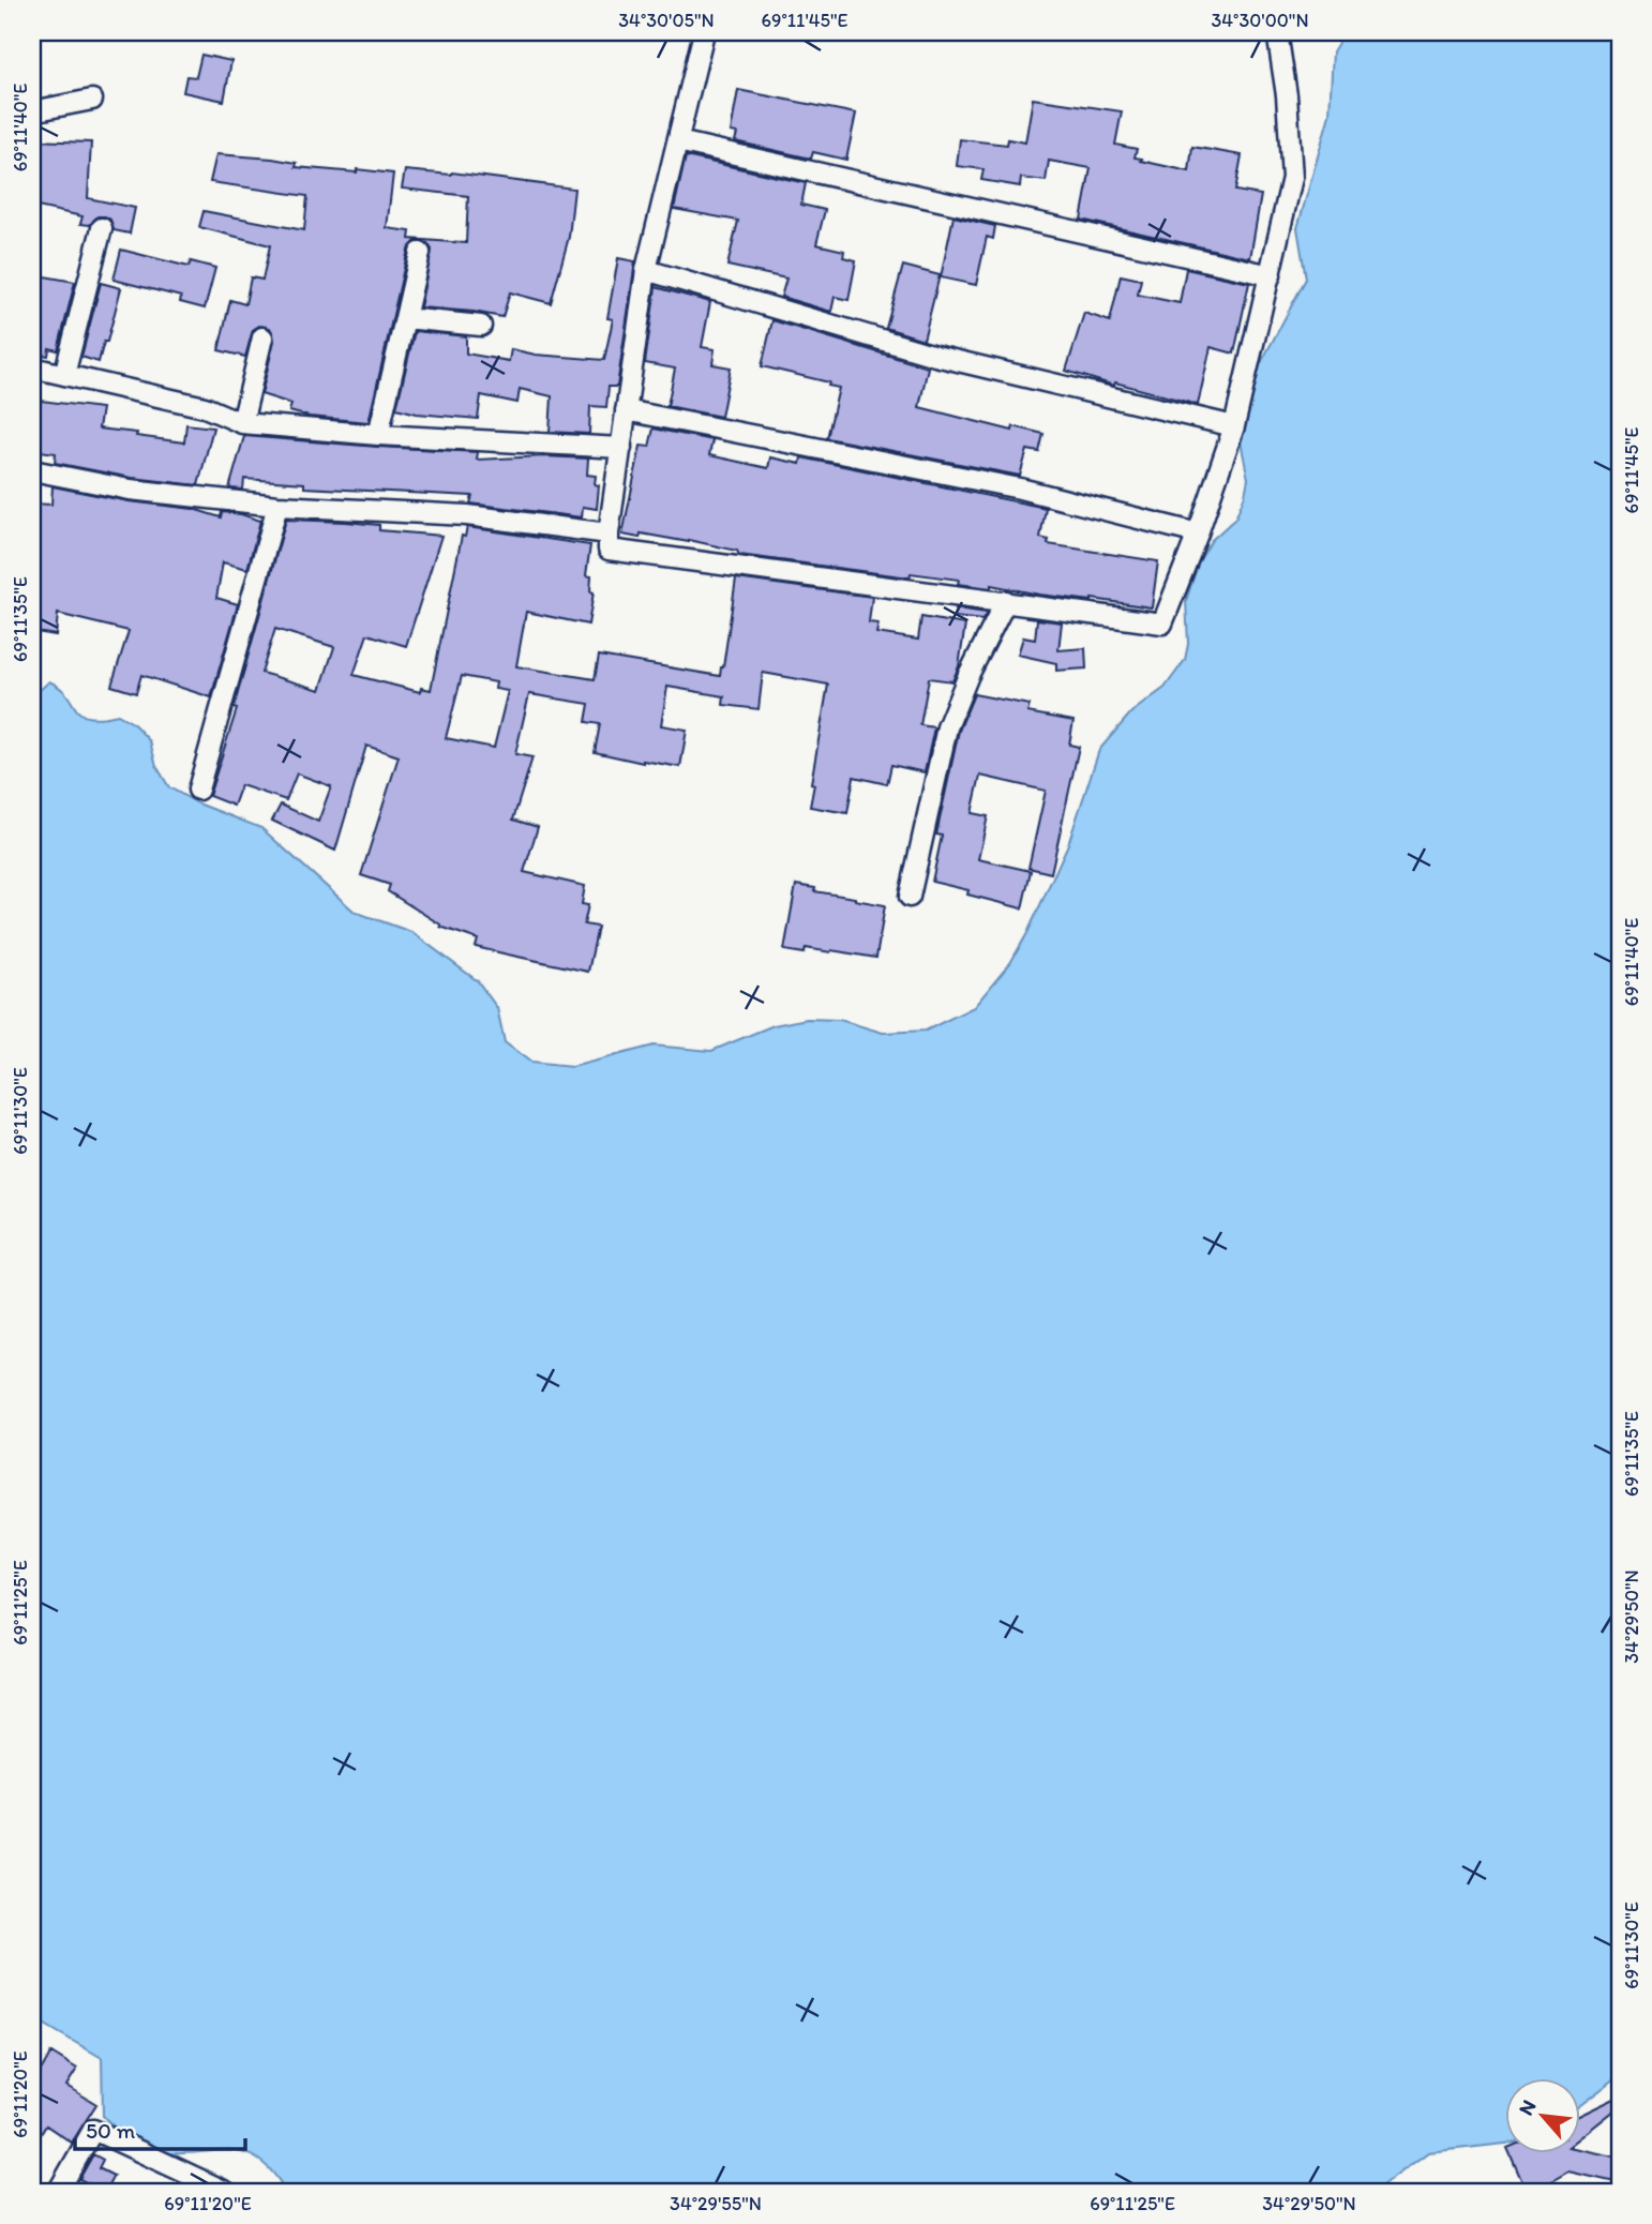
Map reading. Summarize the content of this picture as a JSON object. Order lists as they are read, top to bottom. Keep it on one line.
{"scale_bar":"50 m","north":"top left","coordinates":["34°30'05\"N","69°11'45\"E","34°30'00\"N","69°11'40\"E","69°11'35\"E","69°11'30\"E","69°11'25\"E","34°29'50\"N","69°11'20\"E","34°29'55\"N"]}
